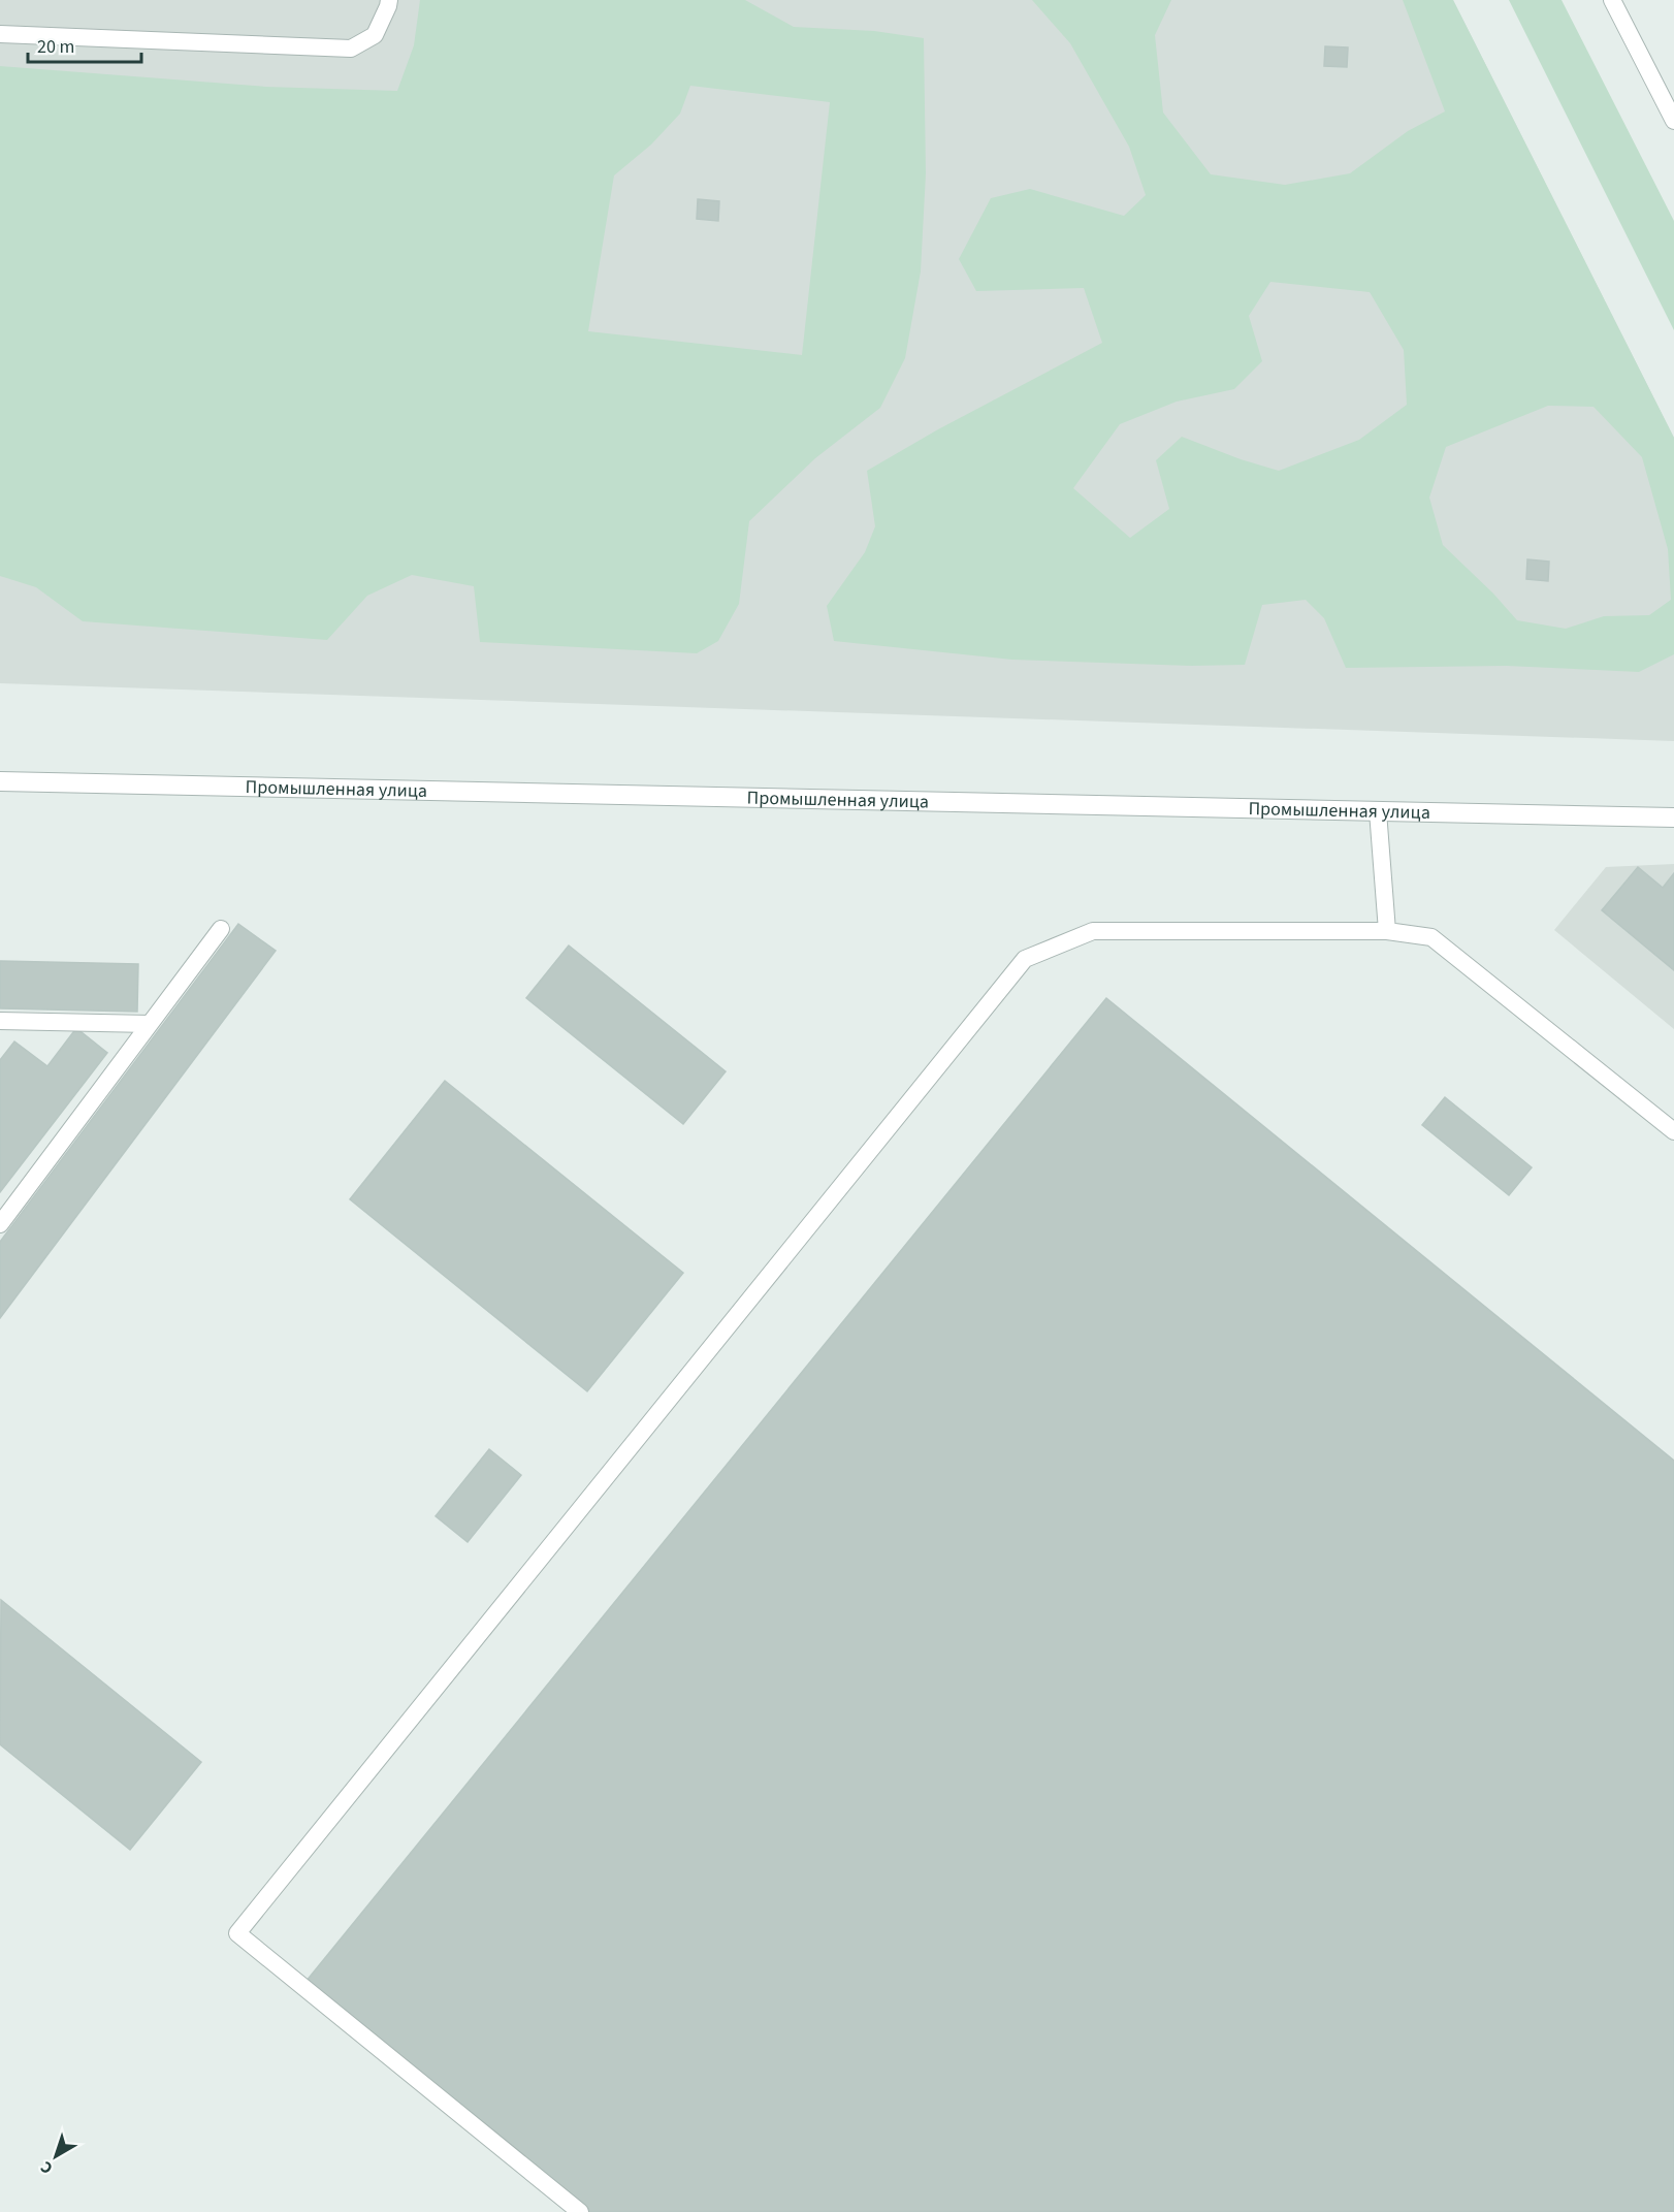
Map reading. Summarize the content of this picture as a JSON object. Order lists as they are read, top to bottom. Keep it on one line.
{"streets":{"street":["Промышленная улица"]},"scale_bar":"20 m","north":"bottom left"}
